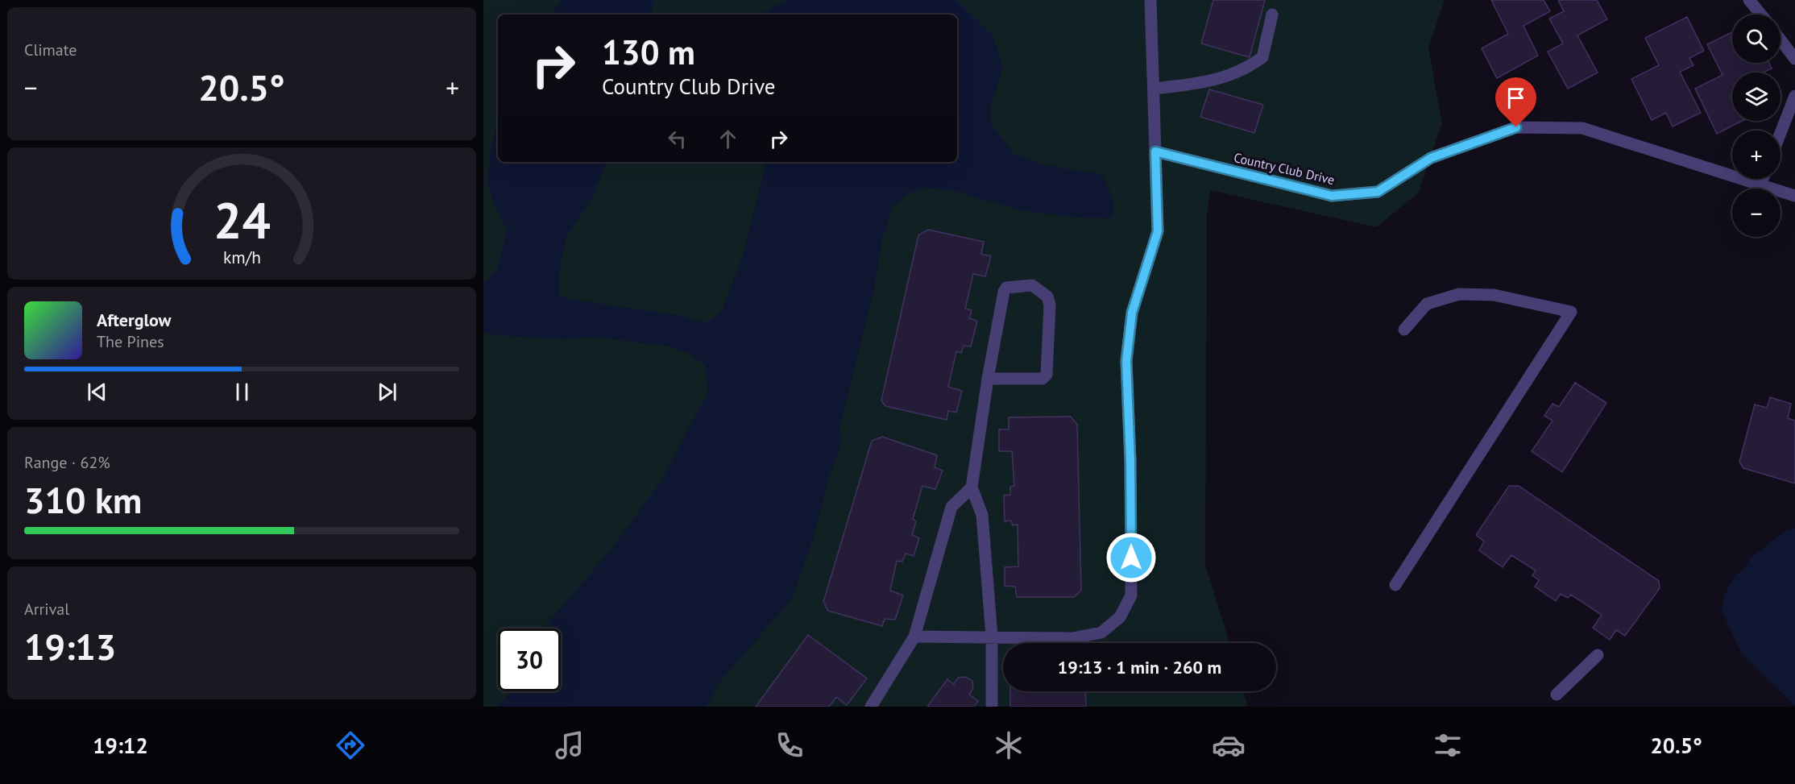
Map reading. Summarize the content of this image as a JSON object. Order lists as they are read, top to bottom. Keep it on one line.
{"streets":{"street":["Country Club Drive"]},"page":{"tile":["Climate",["Range · 62%","310 km"],["Arrival","19:13"]],"map_buttons":["+","−"],"turn":["130 m","Country Club Drive"],"heat":["−","20.5°","+"],"song":["Afterglow","The Pines"],"limit":"30","trip":"19:13 · 1 min · 260 m","tabs":["19:12","20.5°"],"gauge":["24","km/h"]}}
